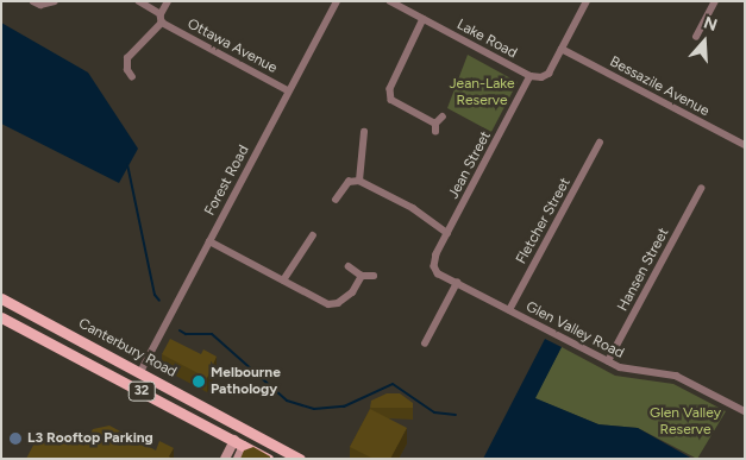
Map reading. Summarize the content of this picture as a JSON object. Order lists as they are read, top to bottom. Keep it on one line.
{"streets":{"main road":["Canterbury Road","32"],"street":["Lake Road","Ottawa Avenue","Bessazile Avenue","Jean Street","Forest Road","Fletcher Street","Hansen Street","Glen Valley Road"]},"crossings":[["Lake Road","Bessazile Avenue"],["Lake Road","Jean Street"],["Ottawa Avenue","Forest Road"],["Jean Street","Glen Valley Road"],["Forest Road","Canterbury Road"],["Fletcher Street","Glen Valley Road"],["Hansen Street","Glen Valley Road"]],"parks":["Jean-Lake Reserve","Glen Valley Reserve"],"places":["Melbourne Pathology","L3 Rooftop Parking"],"north":"top"}
